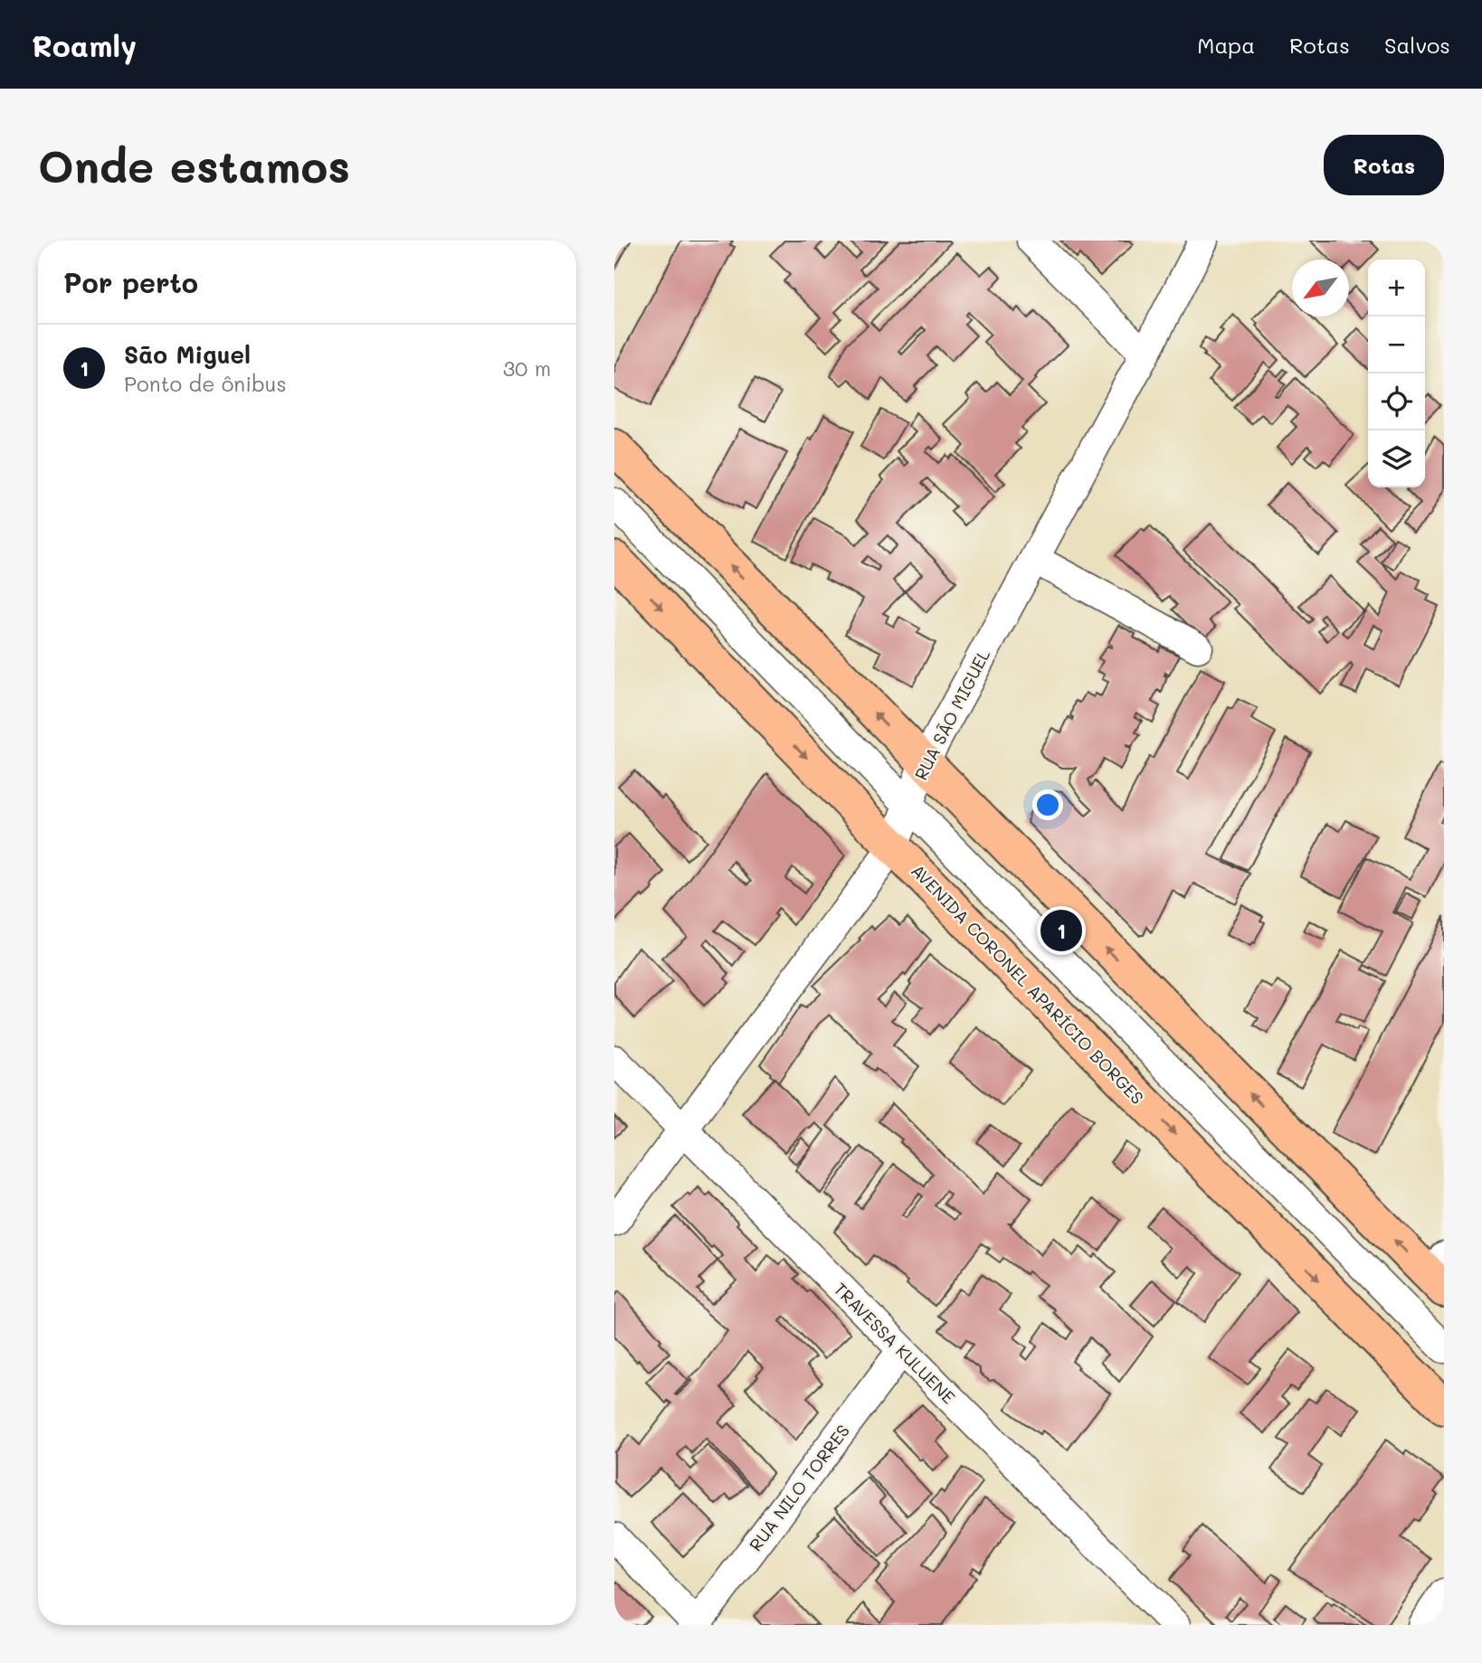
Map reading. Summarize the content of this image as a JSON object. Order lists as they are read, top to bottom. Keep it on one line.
{"streets":{"main road":["AVENIDA CORONEL APARÍCIO BORGES"],"street":["RUA SÃO MIGUEL","TRAVESSA KULUENE","RUA NILO TORRES"]},"crossings":[["RUA SÃO MIGUEL","AVENIDA CORONEL APARÍCIO BORGES"],["RUA SÃO MIGUEL","TRAVESSA KULUENE"],["TRAVESSA KULUENE","RUA NILO TORRES"]],"north":"bottom left","page":{"header":"Roamly","nav":["Mapa","Rotas","Salvos"],"buttons":"Rotas","title":"Onde estamos","heading":"Por perto","map_buttons":["+","−"],"list":[{"mark":"1","name":"São Miguel","note":"Ponto de ônibus","value":"30 m"}],"pins":"1"}}
